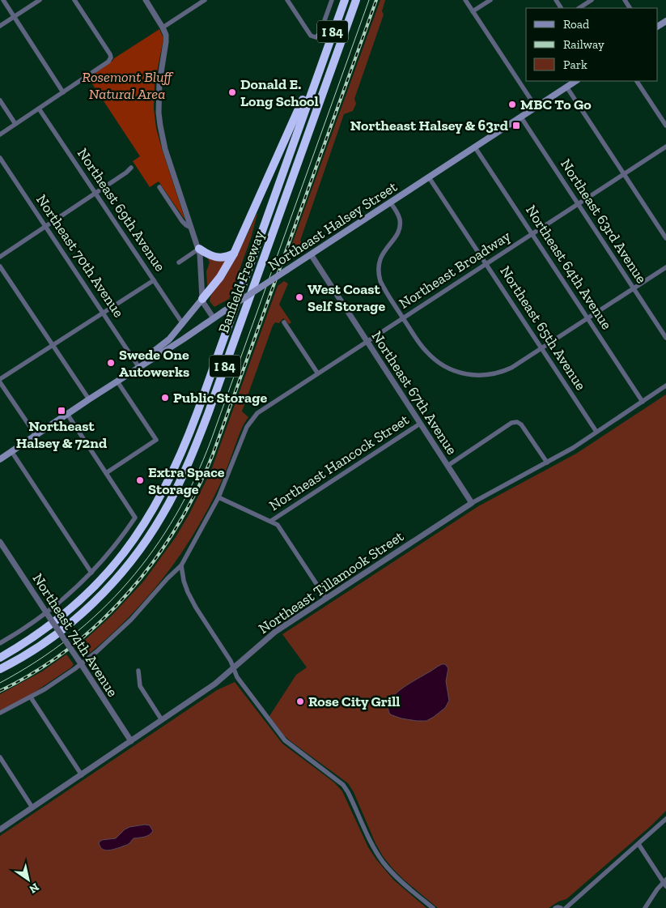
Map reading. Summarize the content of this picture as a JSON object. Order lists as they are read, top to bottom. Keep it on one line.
{"streets":{"highway":["I 84","Banfield Freeway"],"main road":["Northeast Halsey Street"],"street":["Northeast 69th Avenue","Northeast 63rd Avenue","Northeast 70th Avenue","Northeast 64th Avenue","Northeast Broadway","Northeast 65th Avenue","Northeast 67th Avenue","Northeast Hancock Street","Northeast Tillamook Street","Northeast 74th Avenue"]},"crossings":[["Northeast 63rd Avenue","Northeast Halsey Street"],["Northeast 63rd Avenue","Northeast Broadway"],["Northeast Halsey Street","Northeast 70th Avenue"],["Northeast Halsey Street","Northeast 64th Avenue"],["Northeast Halsey Street","Northeast 65th Avenue"],["Northeast Halsey Street","Northeast 67th Avenue"],["Northeast 64th Avenue","Northeast Broadway"],["Northeast 64th Avenue","Northeast Tillamook Street"],["Northeast Broadway","Northeast 65th Avenue"],["Northeast Broadway","Northeast 67th Avenue"],["Northeast Broadway","Northeast 74th Avenue"],["Northeast 65th Avenue","Northeast Tillamook Street"],["Northeast 67th Avenue","Northeast Hancock Street"],["Northeast 67th Avenue","Northeast Tillamook Street"],["Northeast Tillamook Street","Northeast 74th Avenue"]],"parks":["Rosemont Bluff Natural Area"],"places":{"other":["Donald E. Long School","MBC To Go","West Coast Self Storage","Swede One Autowerks","Public Storage","Extra Space Storage","Rose City Grill"],"transit":["Northeast Halsey & 63rd","Northeast Halsey & 72nd"]},"legend":["Road","Railway","Park"],"north":"bottom right"}
